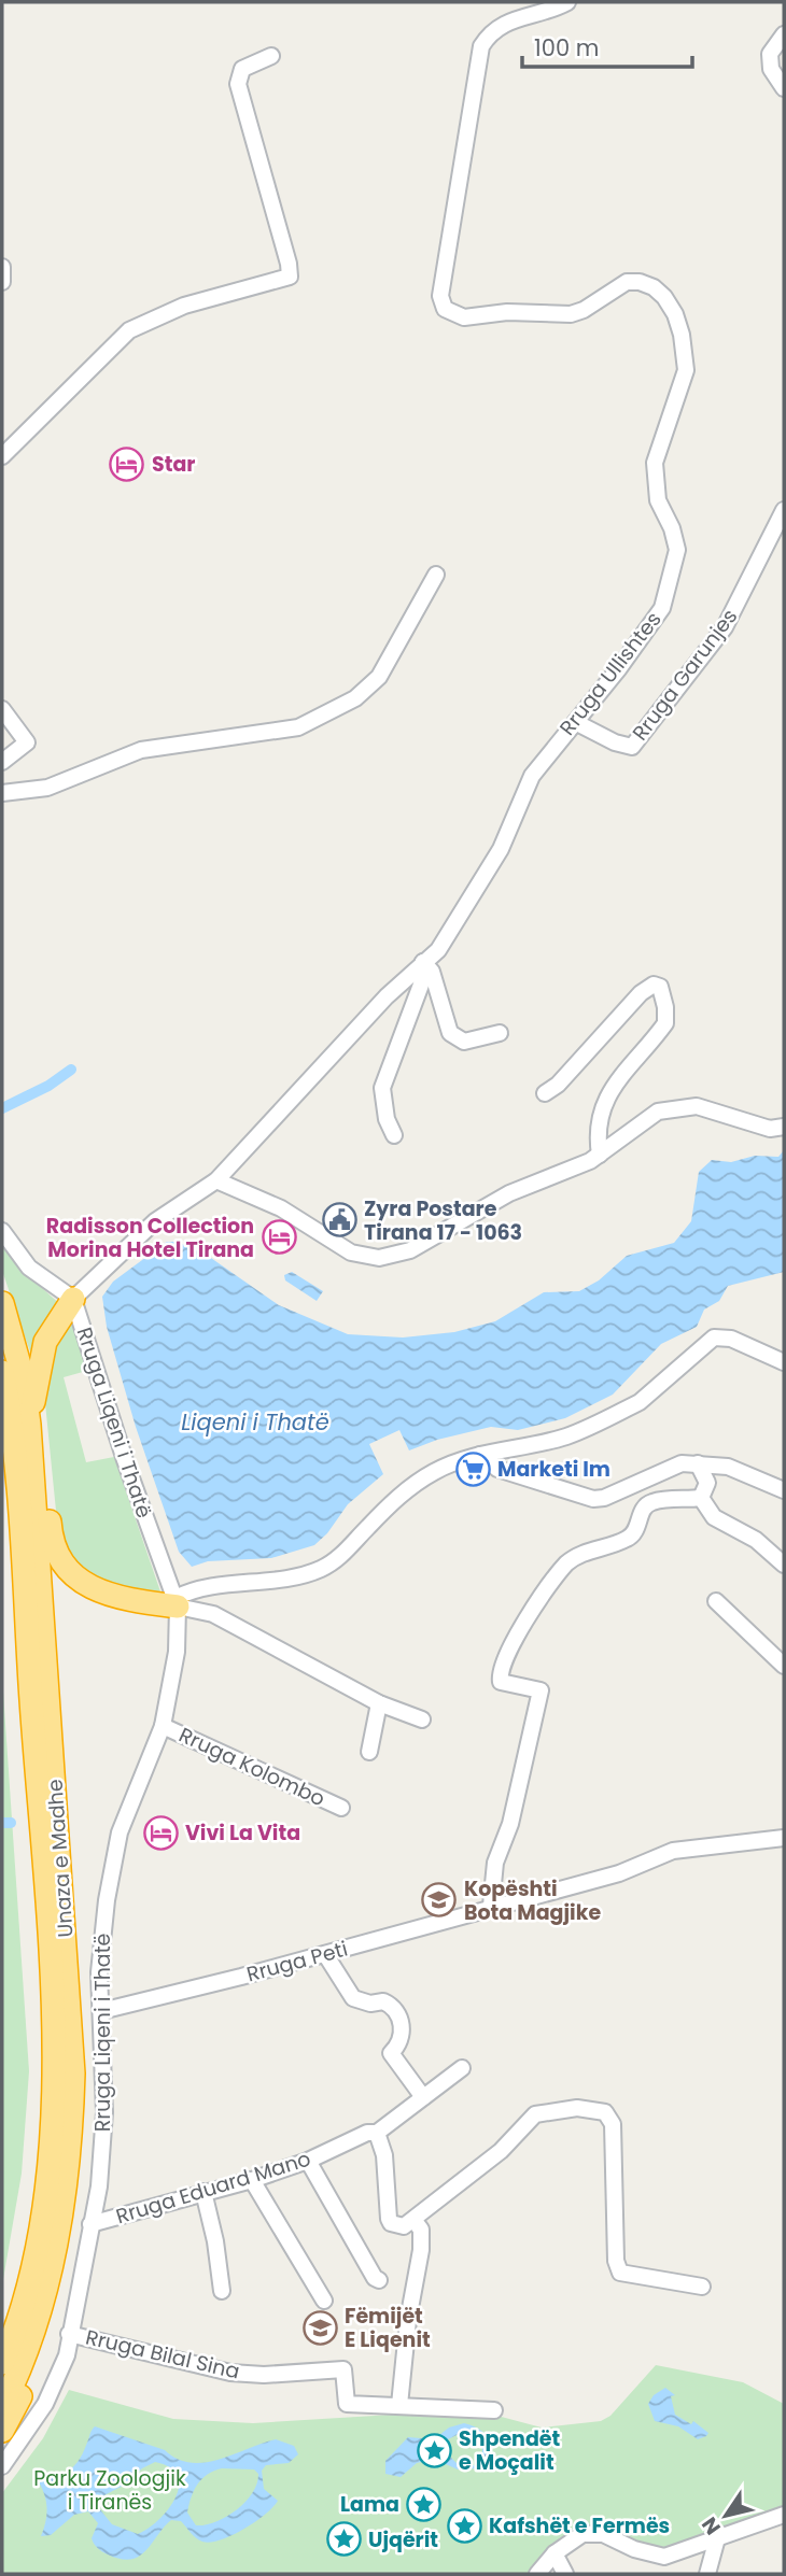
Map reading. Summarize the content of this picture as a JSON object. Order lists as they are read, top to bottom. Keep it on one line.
{"streets":{"highway":["Unaza e Madhe"],"street":["Rruga Ullishtes","Rruga Garunjes","Rruga Liqeni i Thatë","Rruga Kolombo","Rruga Peti","Rruga Eduard Mano","Rruga Bilal Sina"]},"crossings":[["Rruga Ullishtes","Rruga Garunjes"],["Rruga Ullishtes","Rruga Liqeni i Thatë"],["Rruga Liqeni i Thatë","Rruga Kolombo"],["Rruga Liqeni i Thatë","Rruga Peti"],["Rruga Liqeni i Thatë","Rruga Eduard Mano"],["Rruga Liqeni i Thatë","Rruga Bilal Sina"]],"water":["Liqeni i Thatë"],"parks":["Parku Zoologjik i Tiranës"],"places":{"hotel":["Star","Radisson Collection Morina Hotel Tirana","Vivi La Vita"],"public building":["Zyra Postare Tirana 17 - 1063"],"supermarket":["Marketi Im"],"school or university":["Kopështi Bota Magjike","Fëmijët E Liqenit"],"place":["Shpendët e Moçalit","Lama","Kafshët e Fermës","Ujqërit"]},"scale_bar":"100 m","north":"bottom left"}
